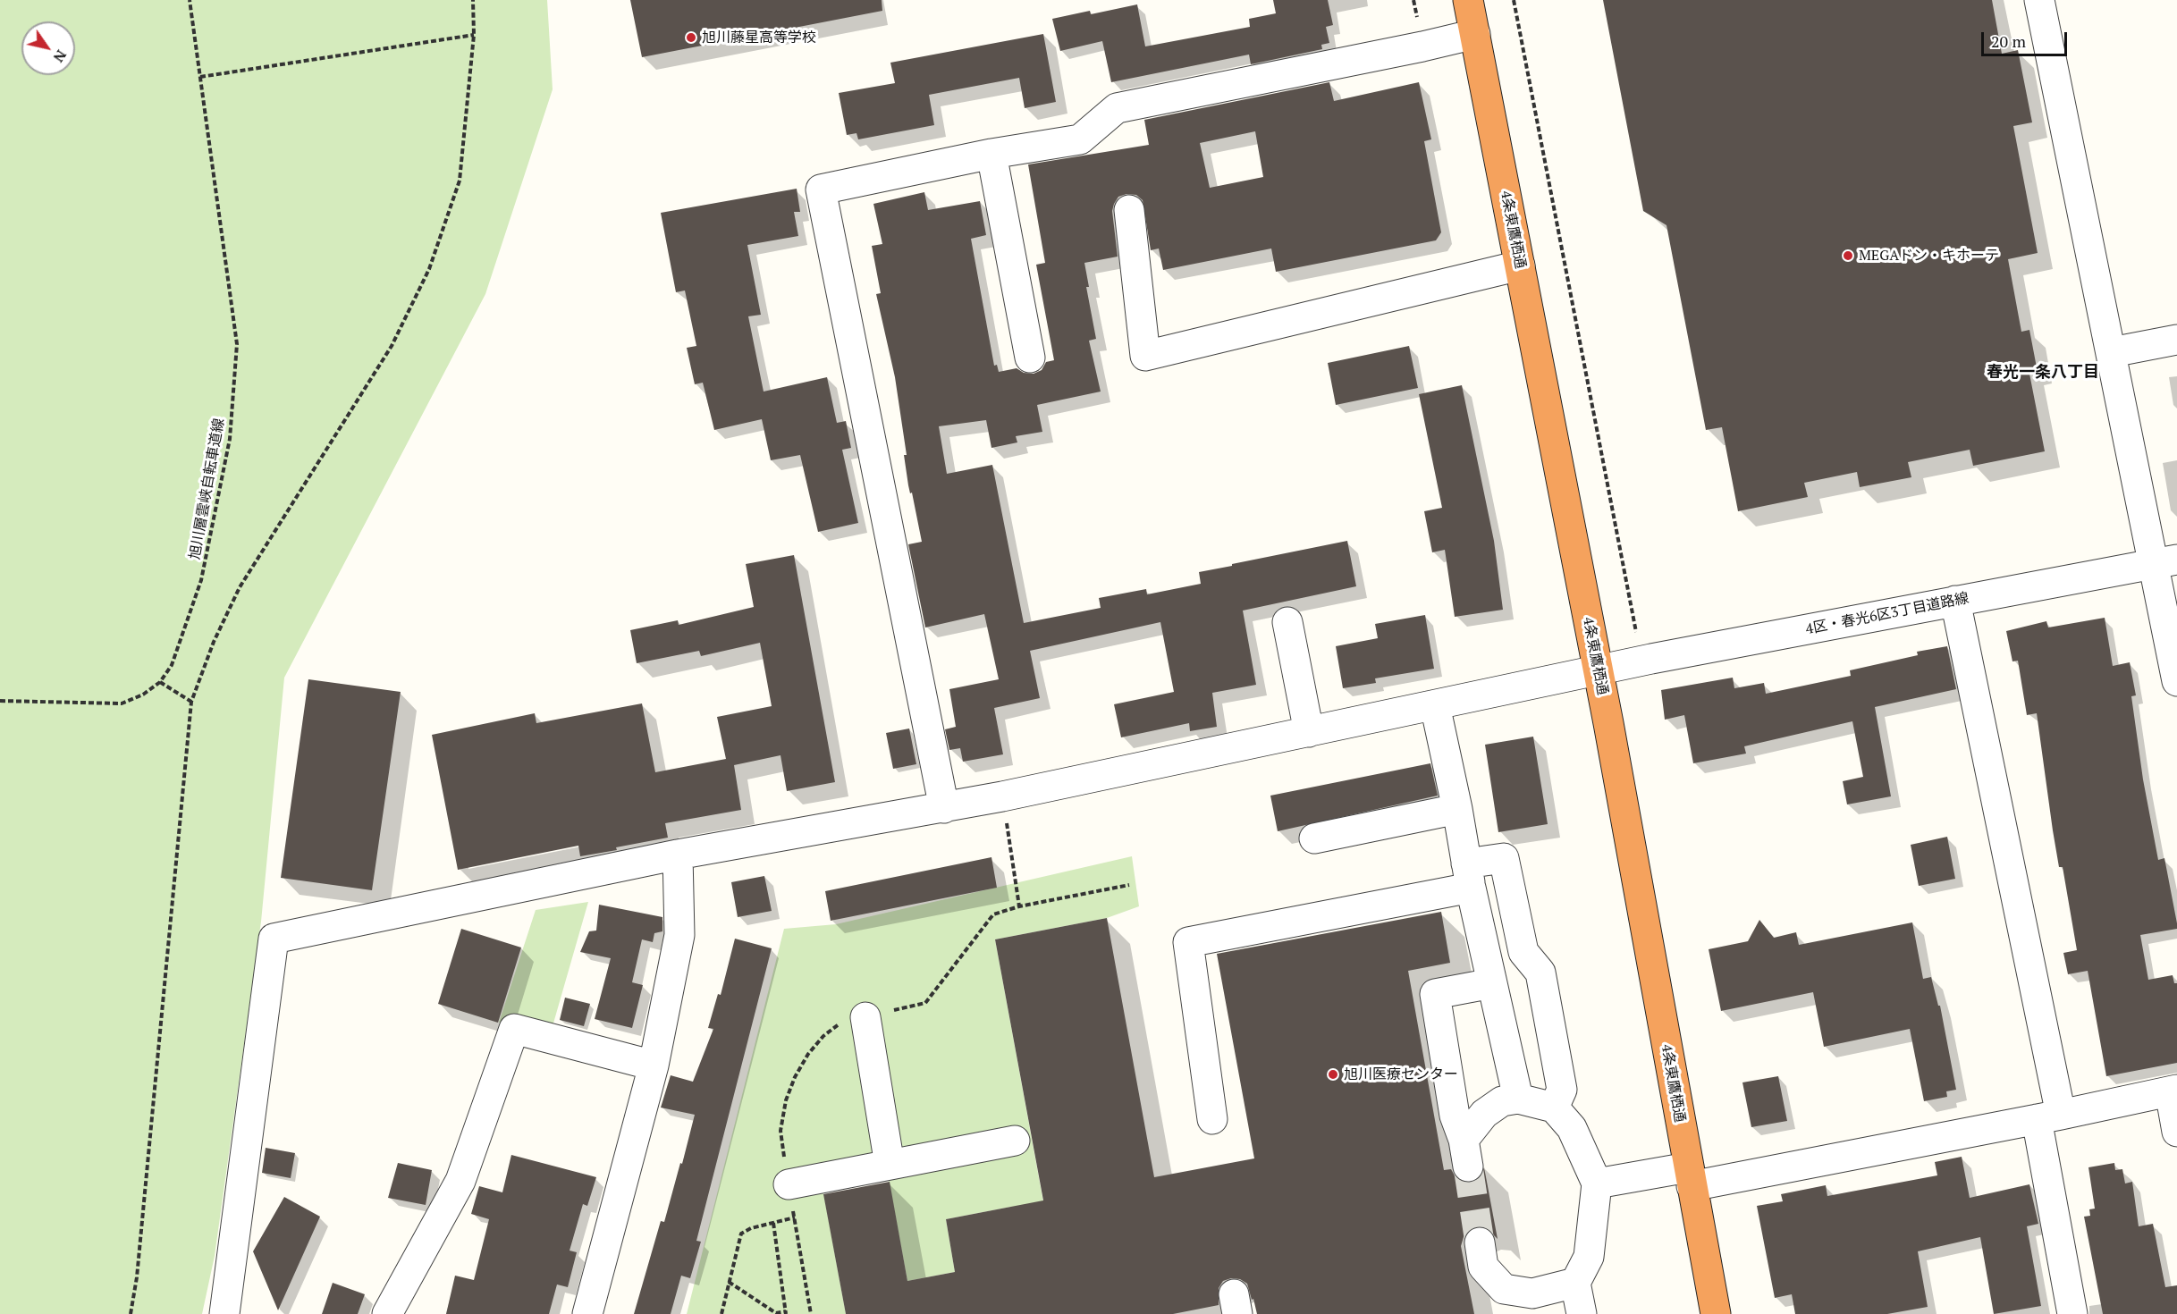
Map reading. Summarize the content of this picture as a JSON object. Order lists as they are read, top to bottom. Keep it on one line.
{"streets":{"highway":["4条東鷹栖通"],"street":["4区・春光6区3丁目道路線"],"path":["旭川層雲峡自転車道線"]},"crossings":[["4条東鷹栖通","4区・春光6区3丁目道路線"]],"districts":["春光一条八丁目"],"places":["旭川藤星高等学校","MEGAドン・キホーテ","旭川医療センター"],"scale_bar":"20 m","north":"bottom right"}
